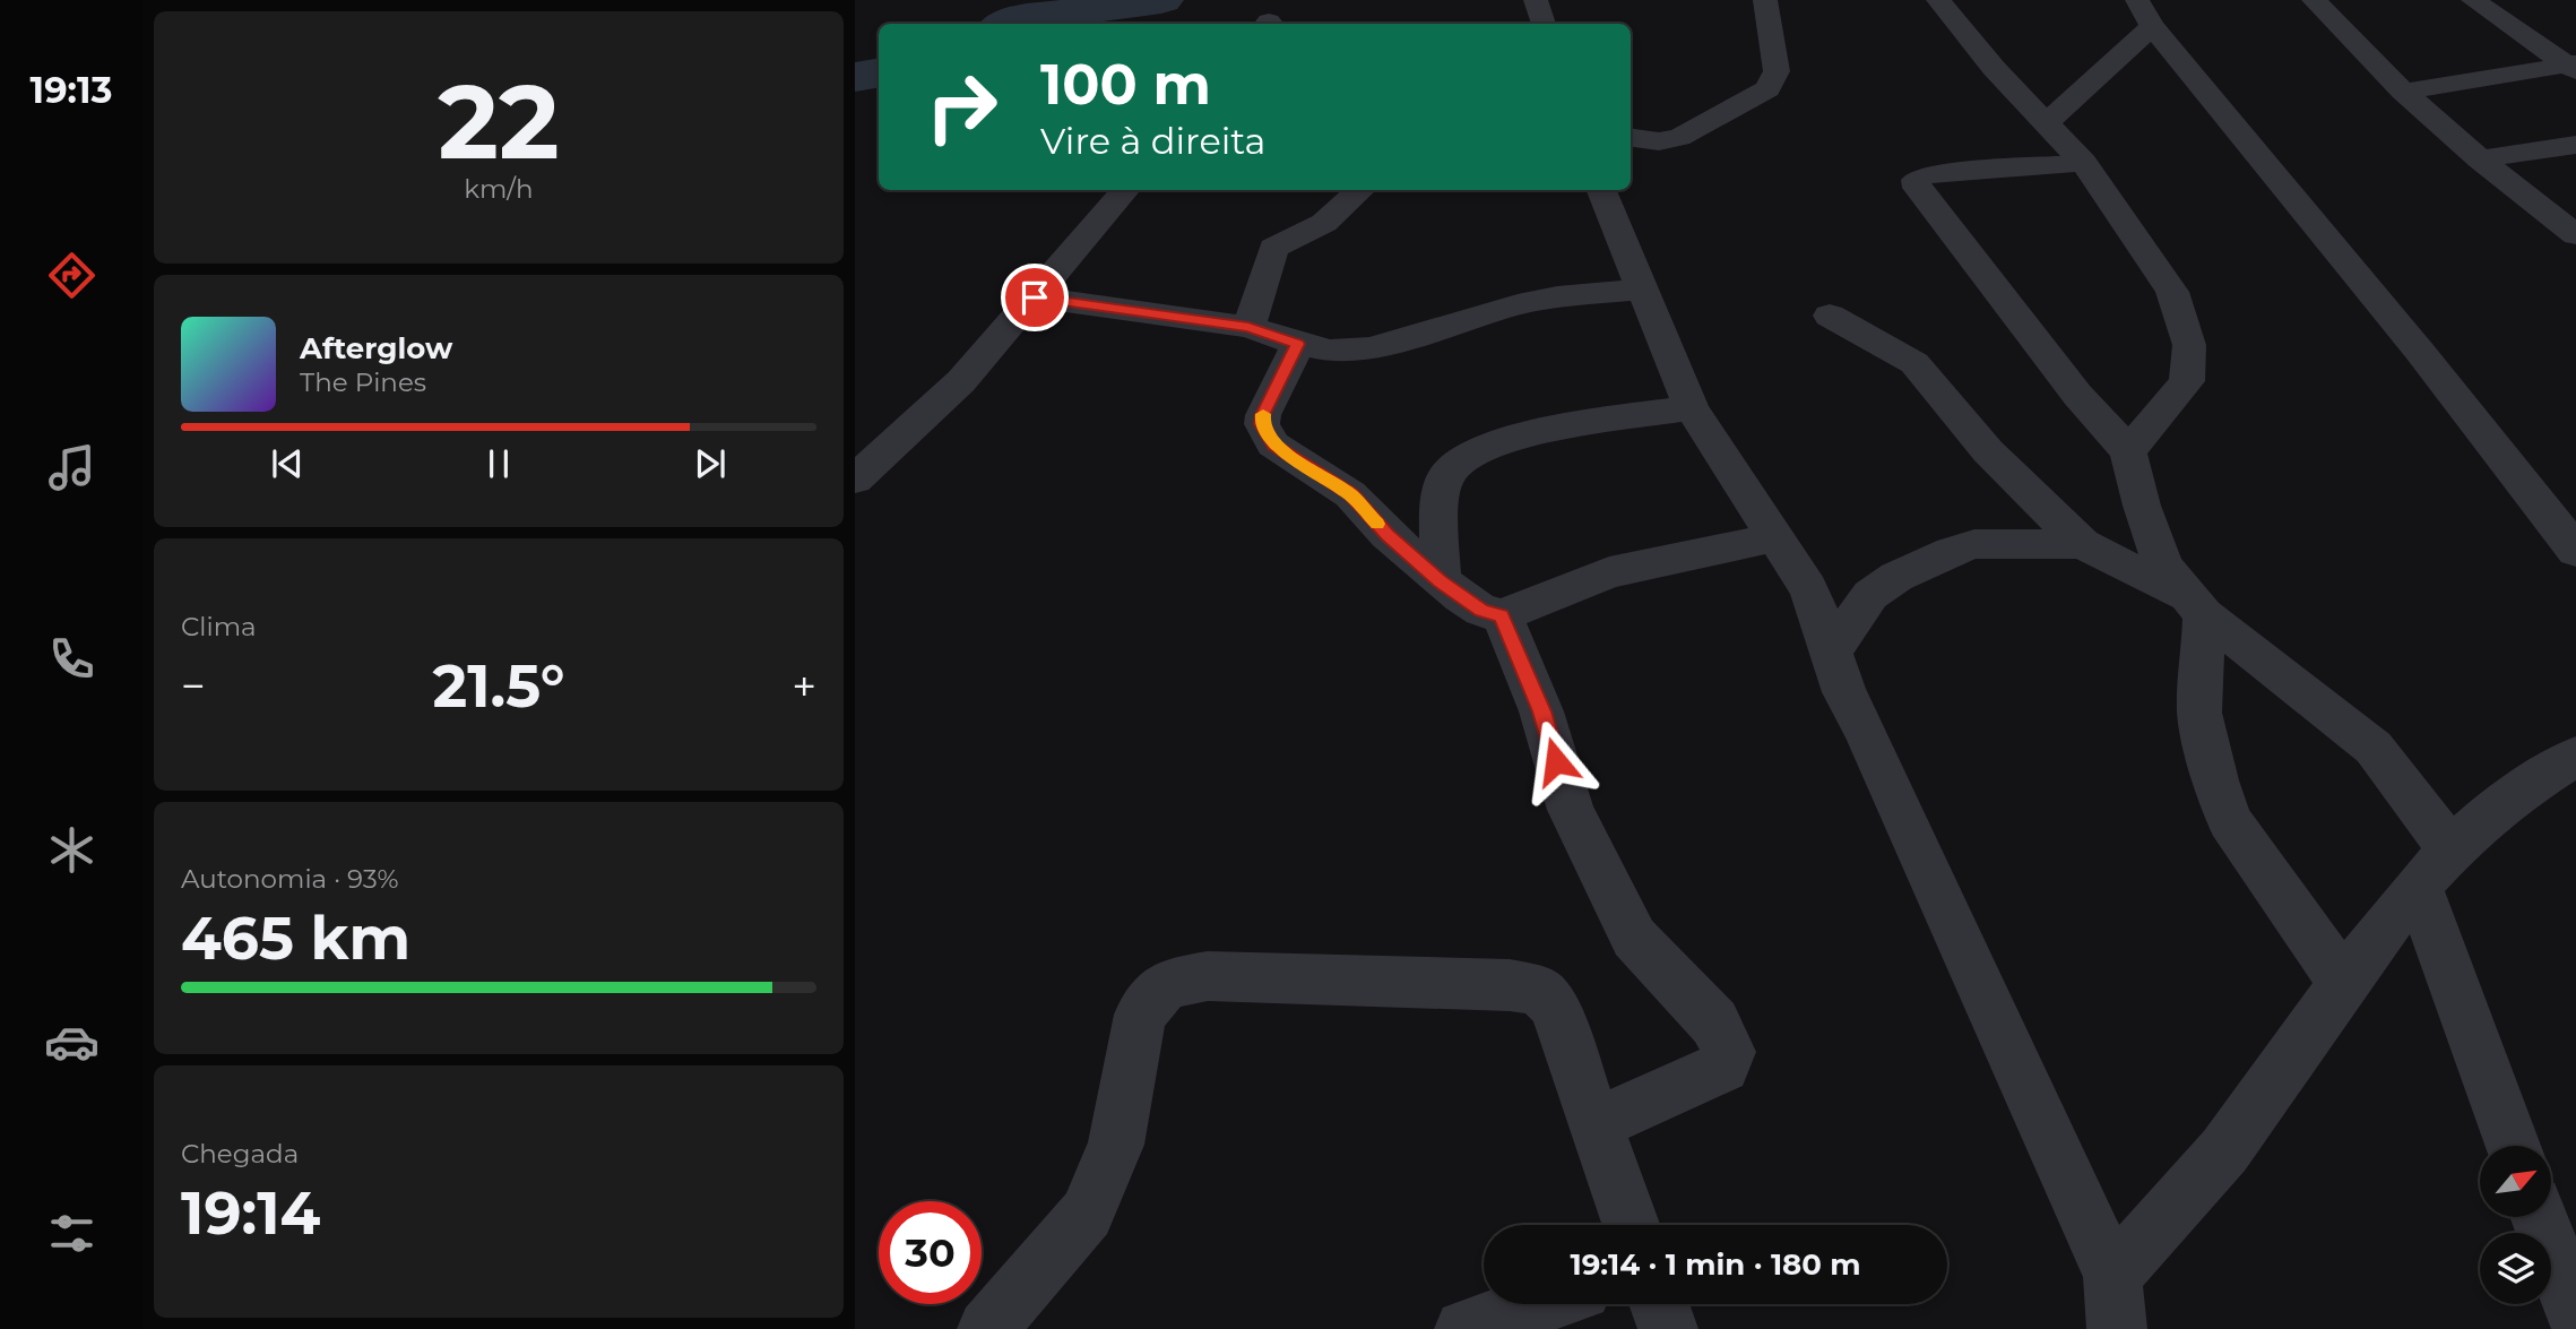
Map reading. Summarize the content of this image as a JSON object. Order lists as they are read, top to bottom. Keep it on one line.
{"north":"top right","page":{"tabs":"19:13","tile":[["22","km/h"],"Clima",["Autonomia · 93%","465 km"],["Chegada","19:14"]],"turn":["100 m","Vire à direita"],"song":["Afterglow","The Pines"],"heat":["−","21.5°","+"],"limit":"30","trip":"19:14 · 1 min · 180 m"}}
